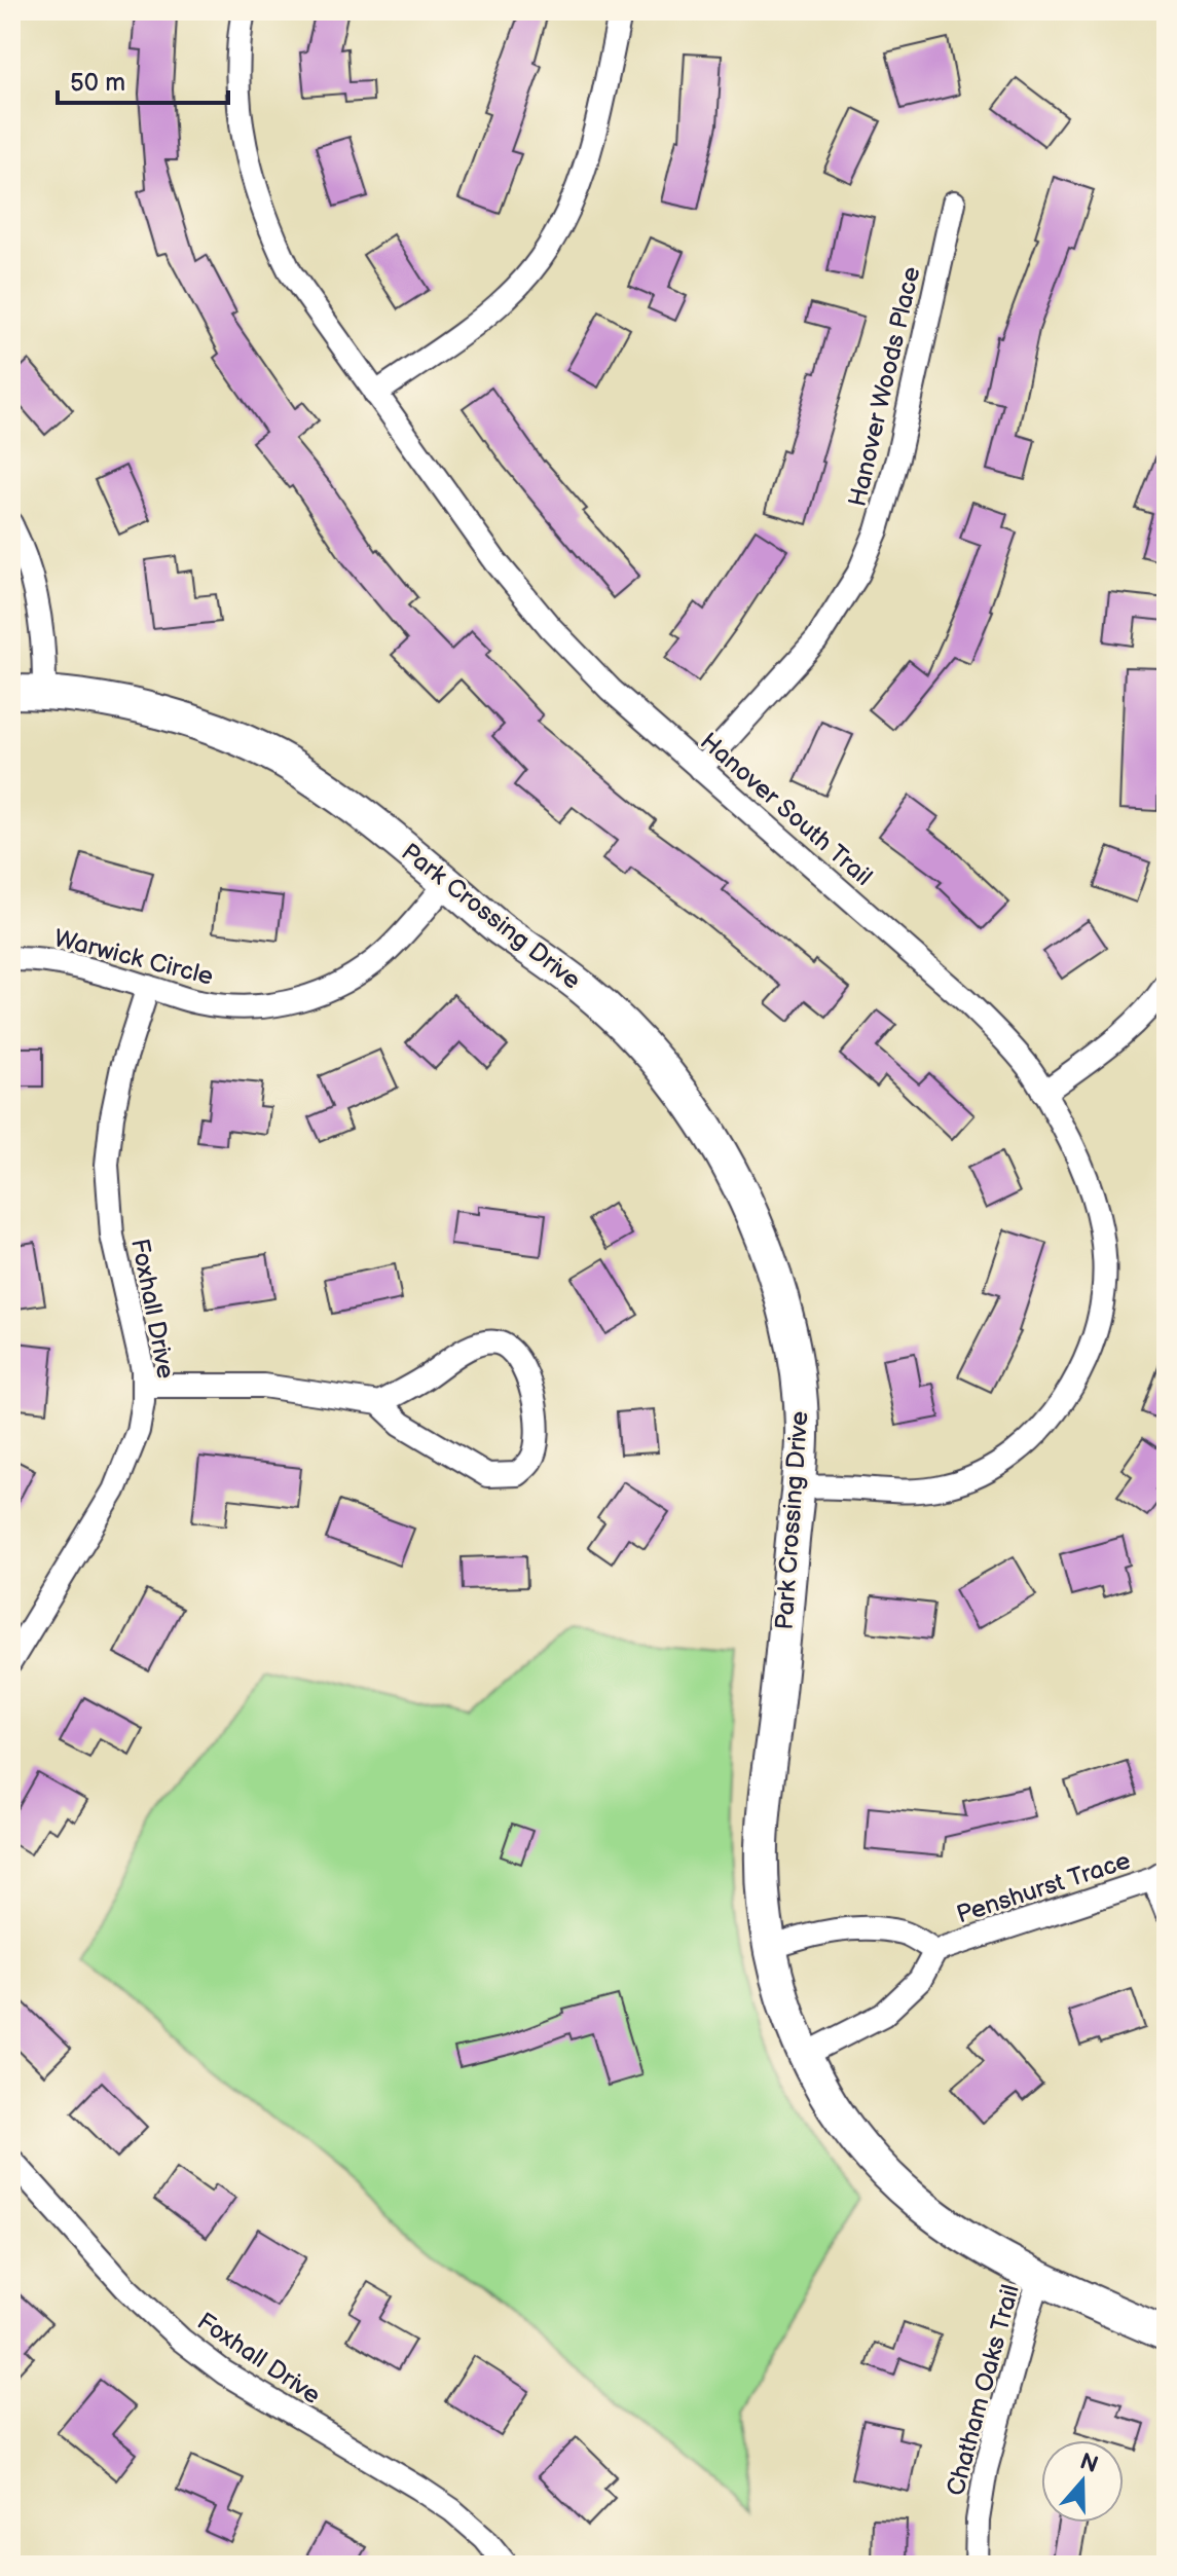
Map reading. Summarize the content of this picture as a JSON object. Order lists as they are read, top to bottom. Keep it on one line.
{"streets":{"street":["Hanover Woods Place","Hanover South Trail","Park Crossing Drive","Warwick Circle","Foxhall Drive","Penshurst Trace","Chatham Oaks Trail"]},"crossings":[["Hanover Woods Place","Hanover South Trail"],["Hanover South Trail","Park Crossing Drive"],["Park Crossing Drive","Warwick Circle"],["Park Crossing Drive","Penshurst Trace"],["Park Crossing Drive","Chatham Oaks Trail"],["Warwick Circle","Foxhall Drive"]],"scale_bar":"50 m","north":"top"}
